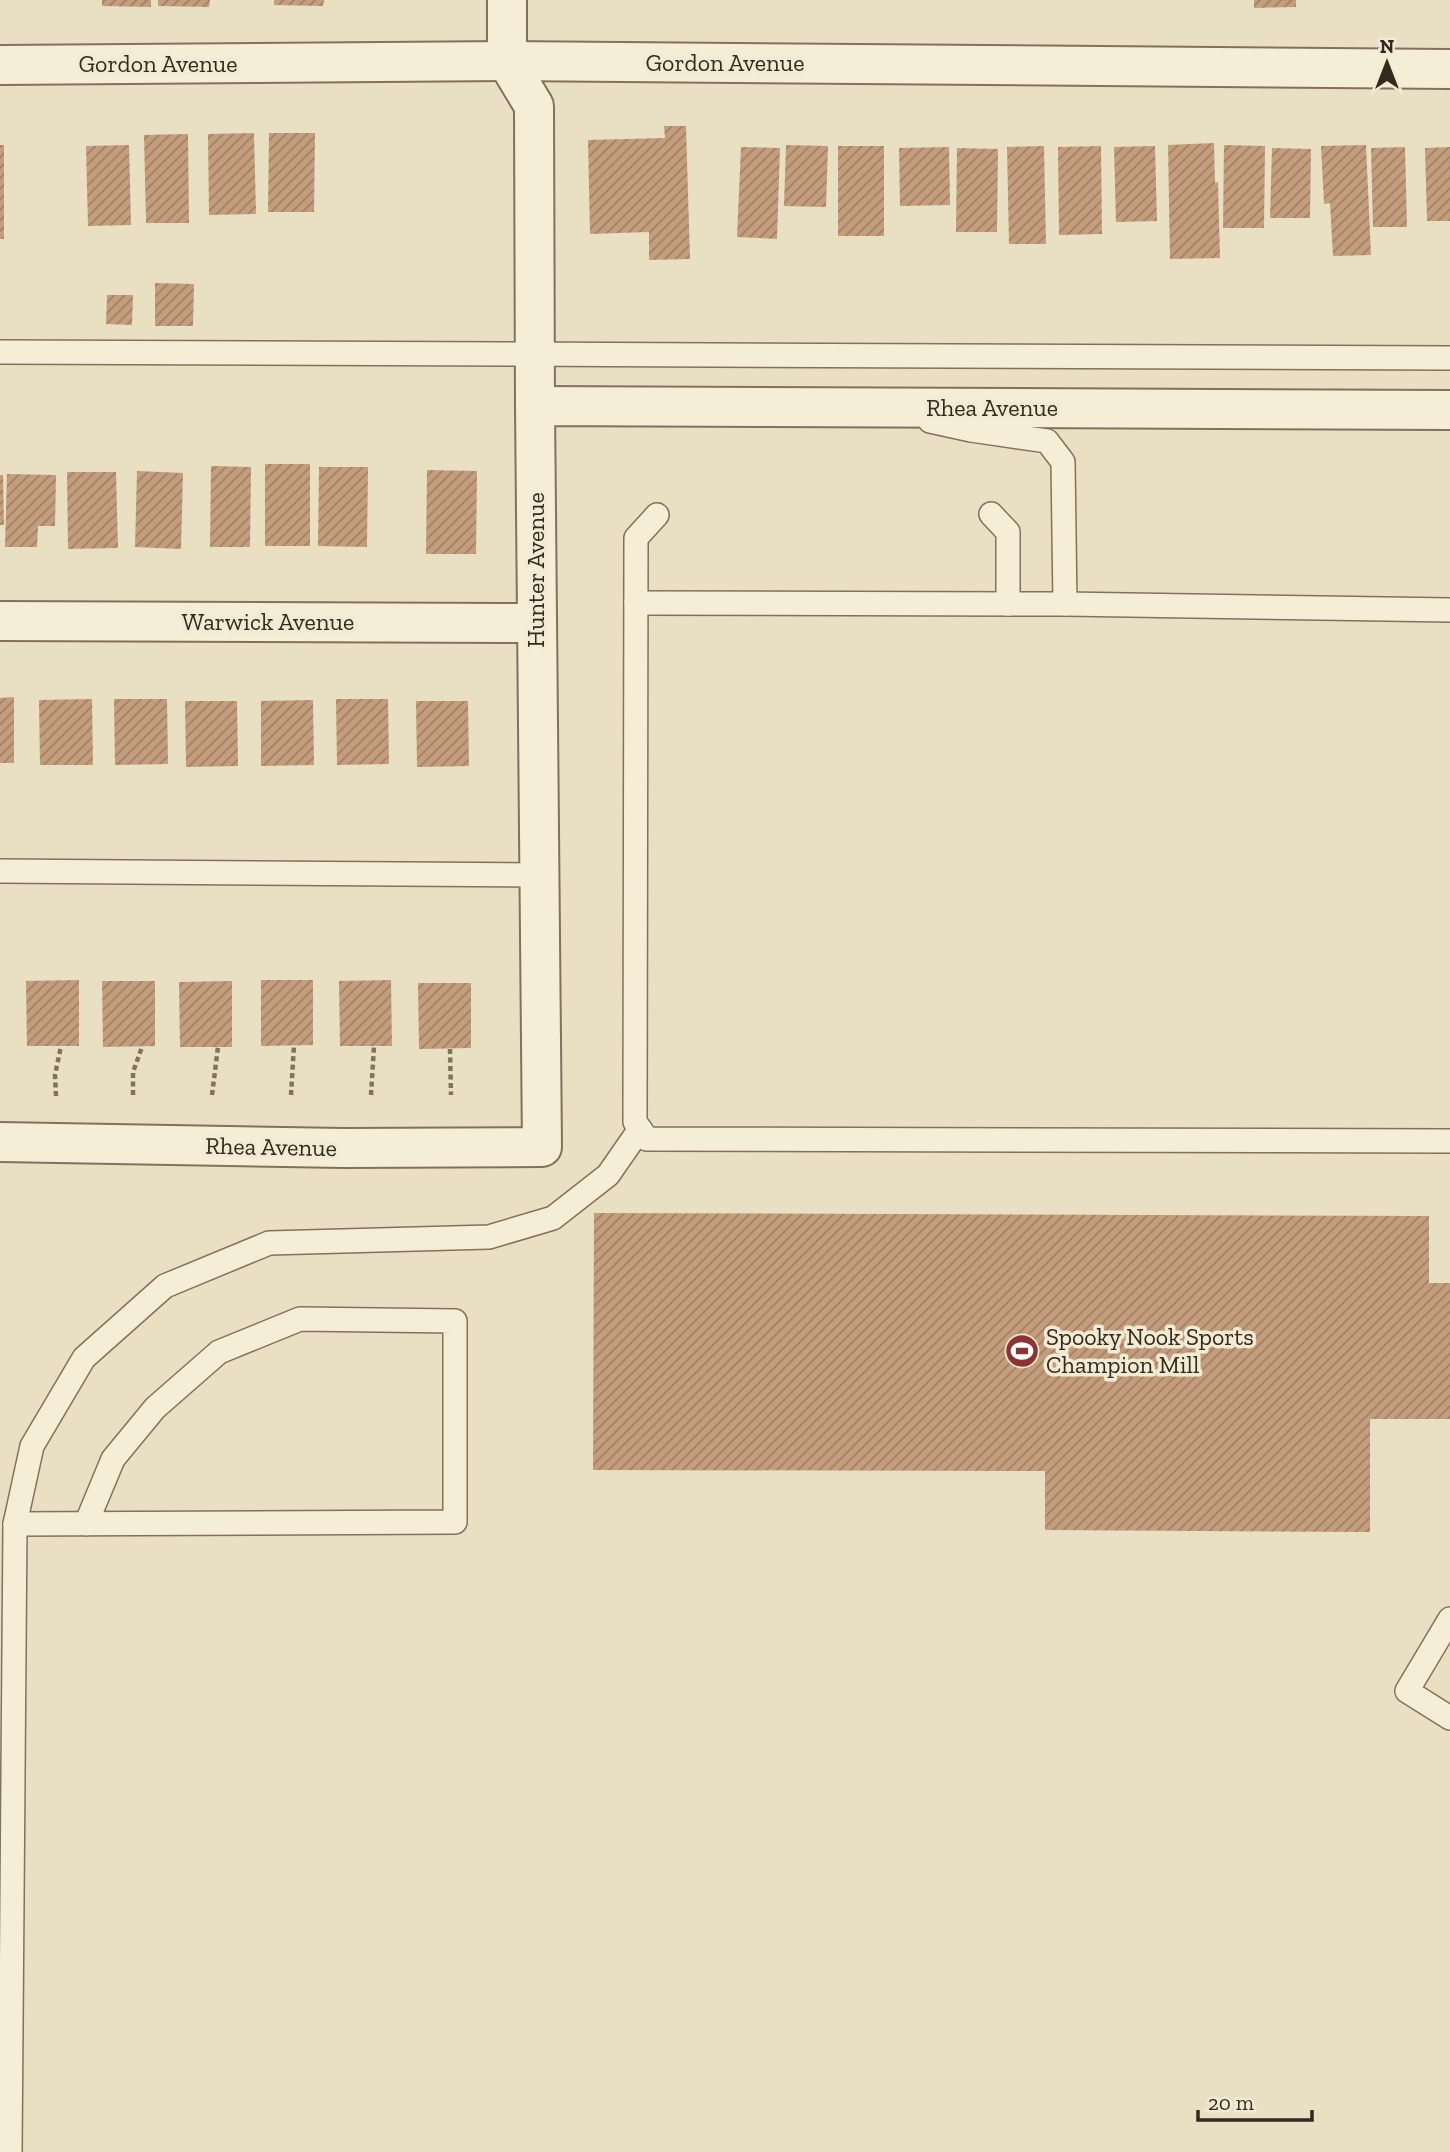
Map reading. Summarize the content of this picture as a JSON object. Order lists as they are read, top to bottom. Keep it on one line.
{"streets":{"street":["Gordon Avenue","Rhea Avenue","Hunter Avenue","Warwick Avenue"]},"crossings":[["Gordon Avenue","Hunter Avenue"],["Rhea Avenue","Hunter Avenue"],["Hunter Avenue","Warwick Avenue"]],"places":{"sports":["Spooky Nook Sports Champion Mill"]},"scale_bar":"20 m","north":"top"}
